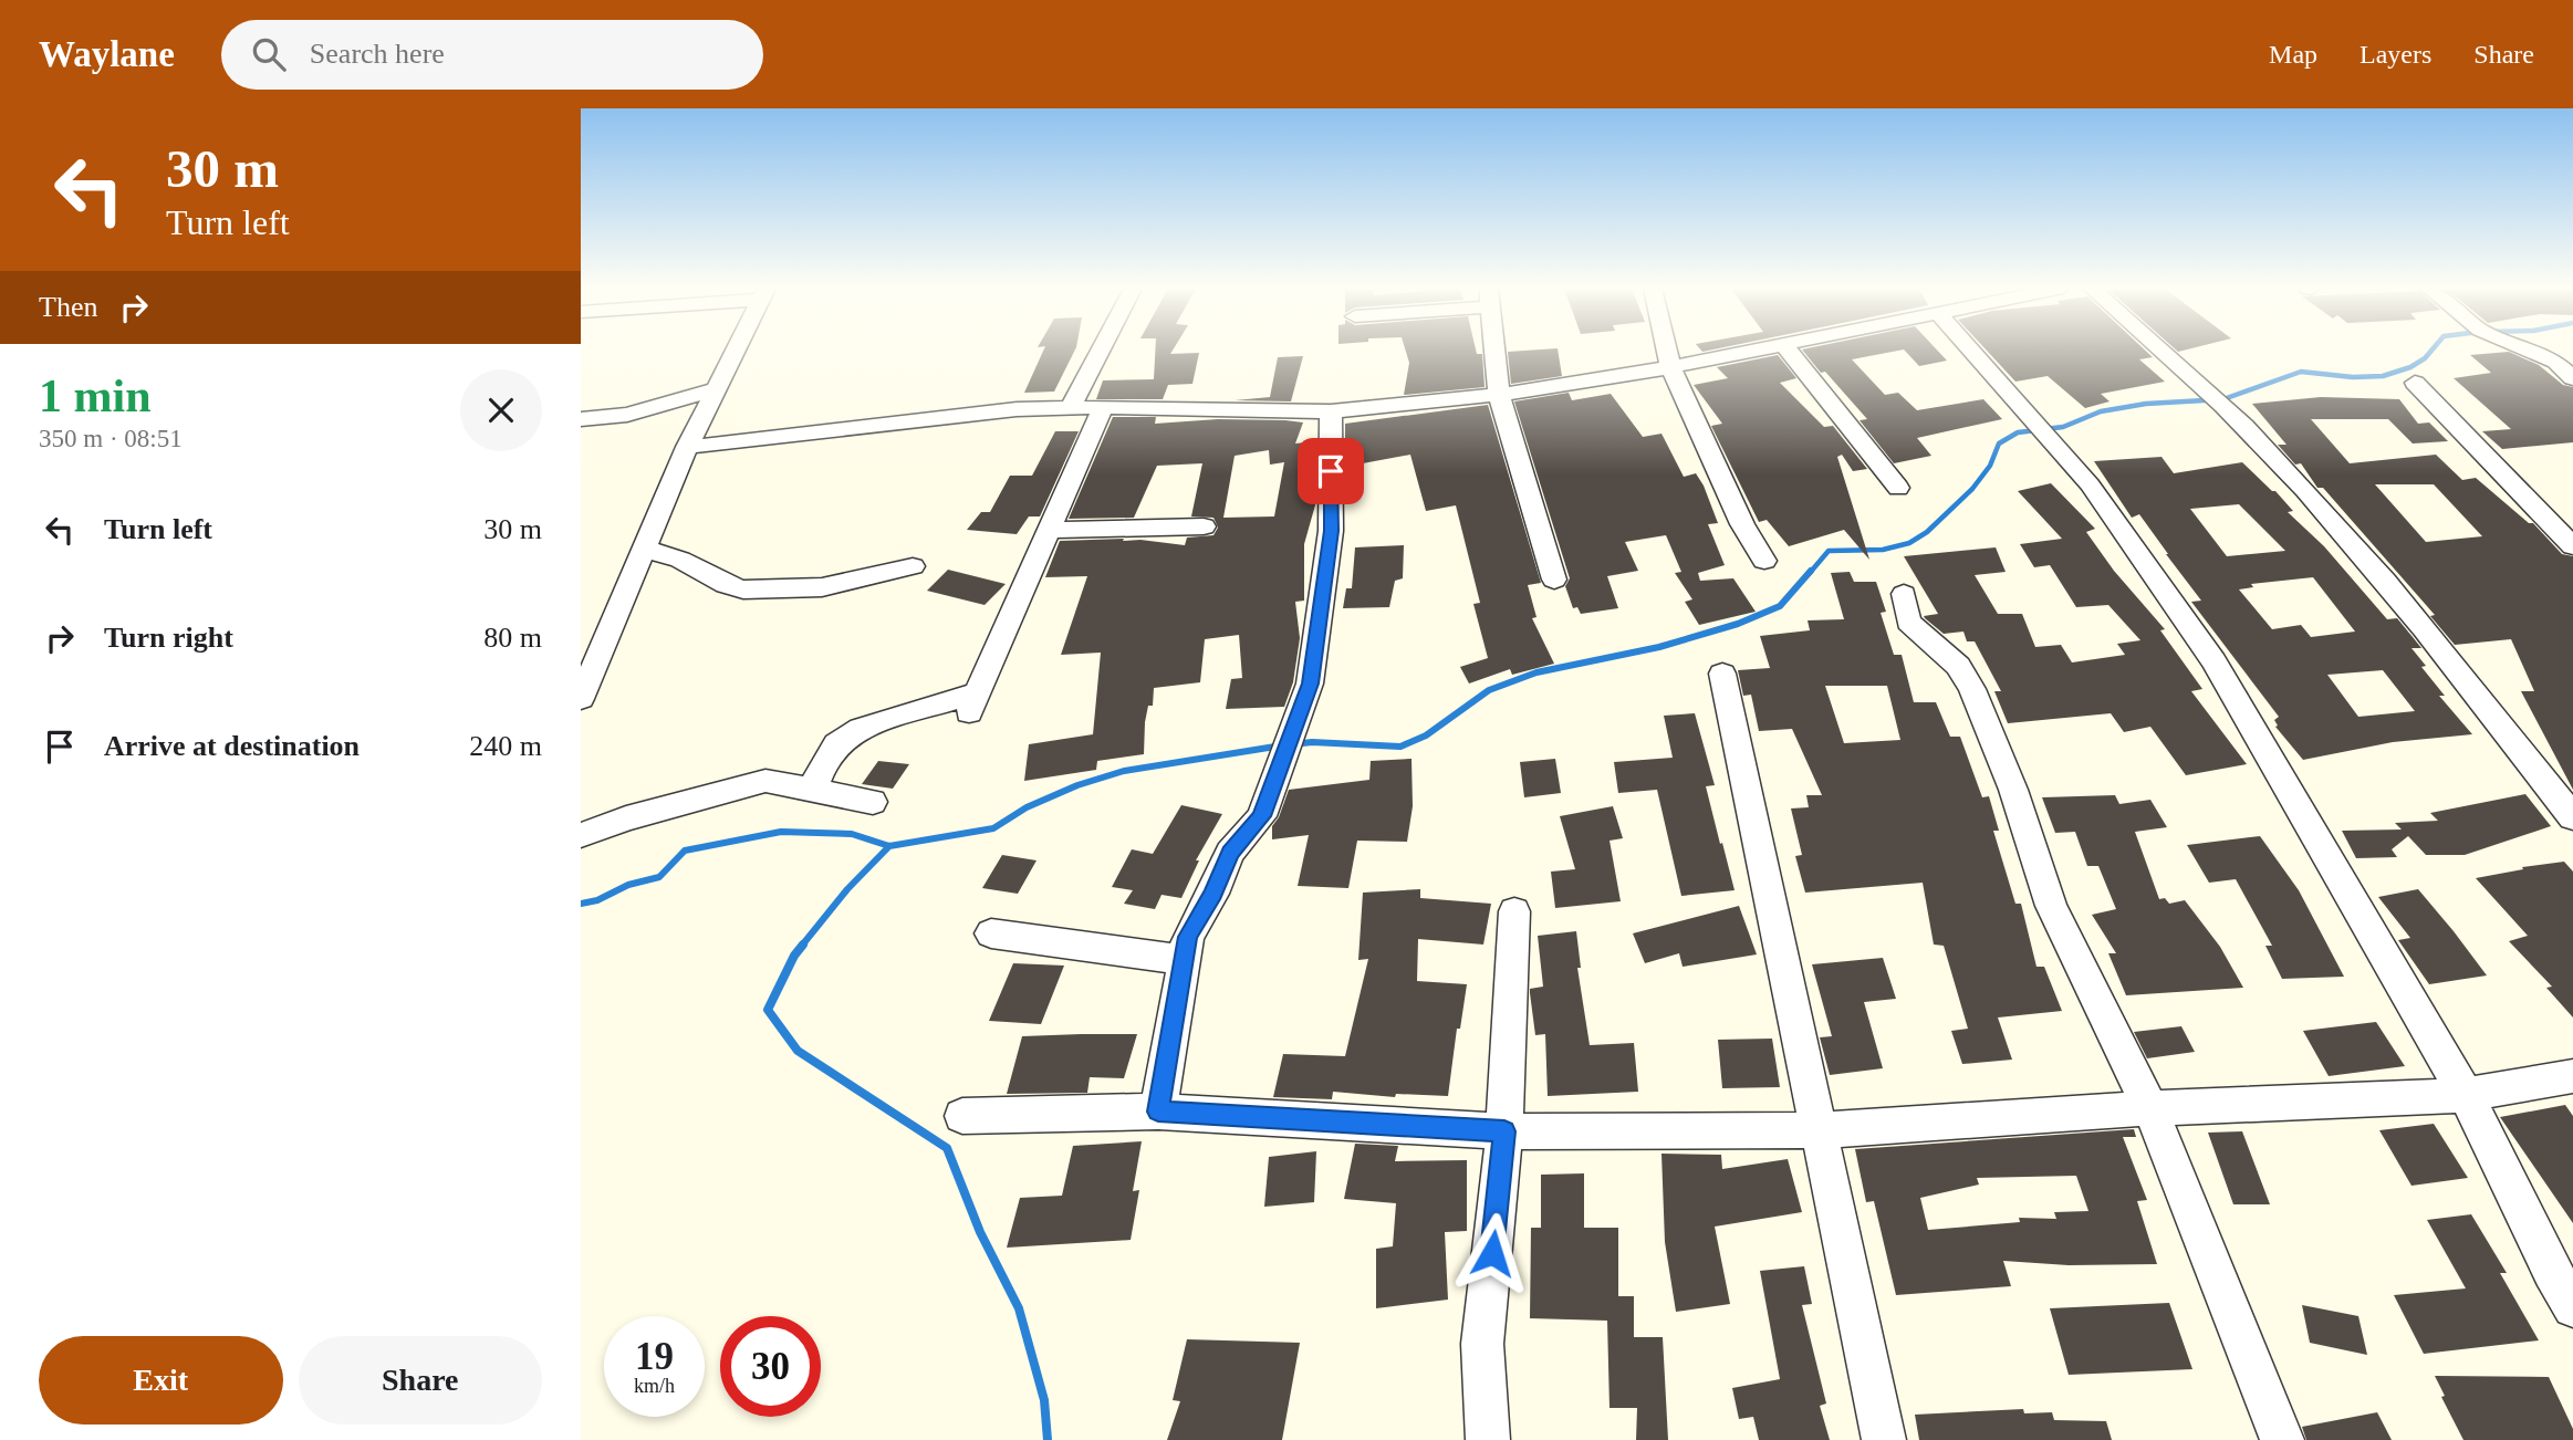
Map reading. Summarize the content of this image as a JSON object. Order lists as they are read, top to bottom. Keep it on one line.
{"page":{"header":"Waylane","search":"Search here","nav":["Map","Layers","Share"],"turn":["30 m","Turn left"],"then":"Then","heading":["1 min","350 m · 08:51"],"list":[{"name":"Turn left","value":"30 m"},{"name":"Turn right","value":"80 m"},{"name":"Arrive at destination","value":"240 m"}],"speed":"19 km/h","limit":"30","buttons":["Exit","Share"]}}
